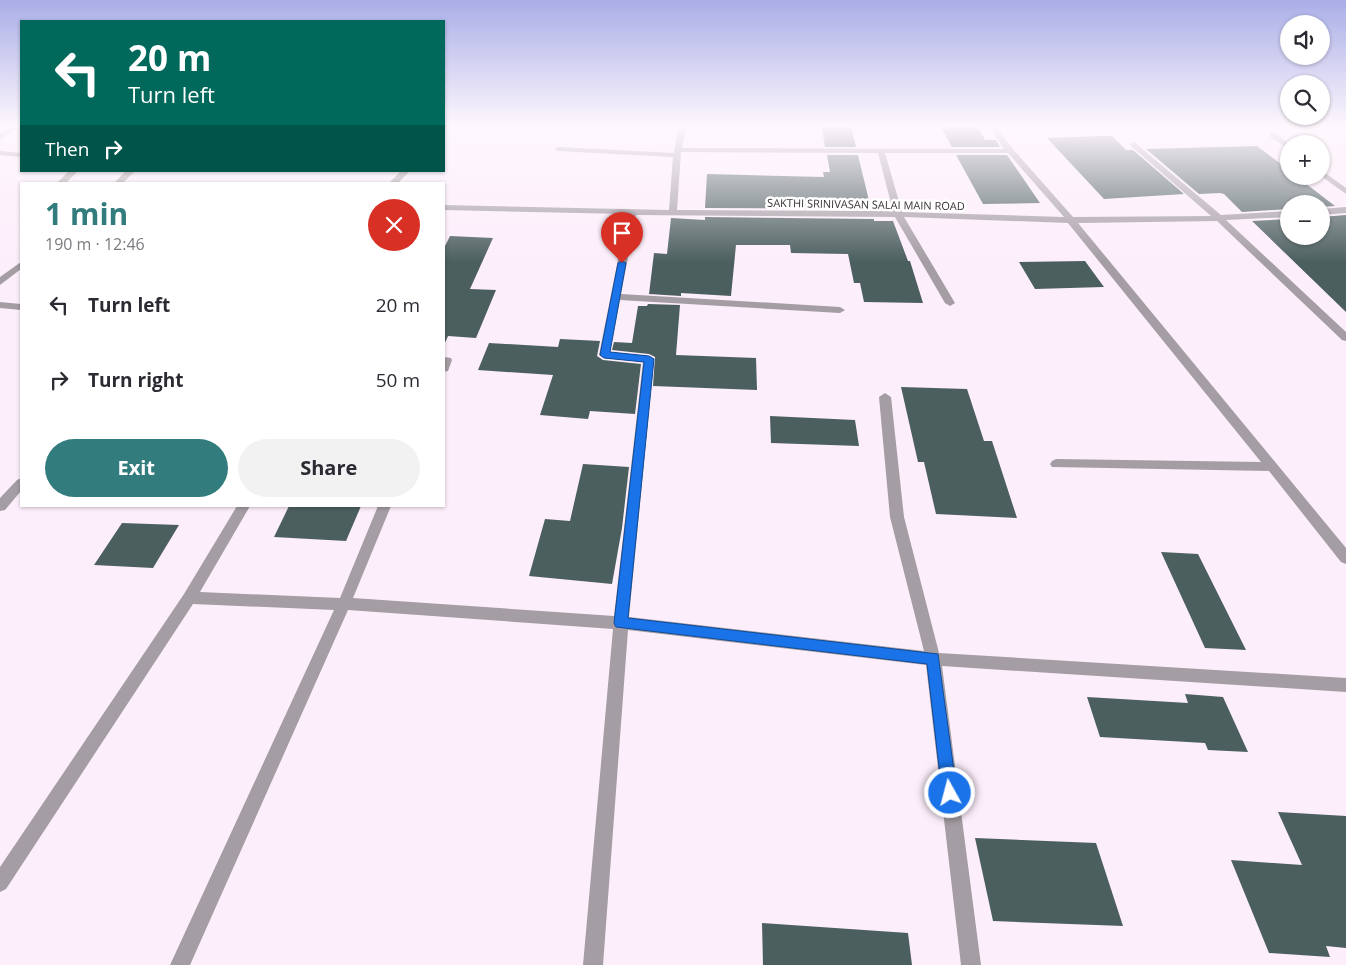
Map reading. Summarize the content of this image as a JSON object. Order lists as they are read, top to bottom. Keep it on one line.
{"streets":{"street":["SAKTHI SRINIVASAN SALAI MAIN ROAD"]},"page":{"map_buttons":["+","−"],"turn":["20 m","Turn left"],"then":"Then","heading":["1 min","190 m · 12:46"],"list":[{"name":"Turn left","value":"20 m"},{"name":"Turn right","value":"50 m"}],"buttons":["Exit","Share"]}}
